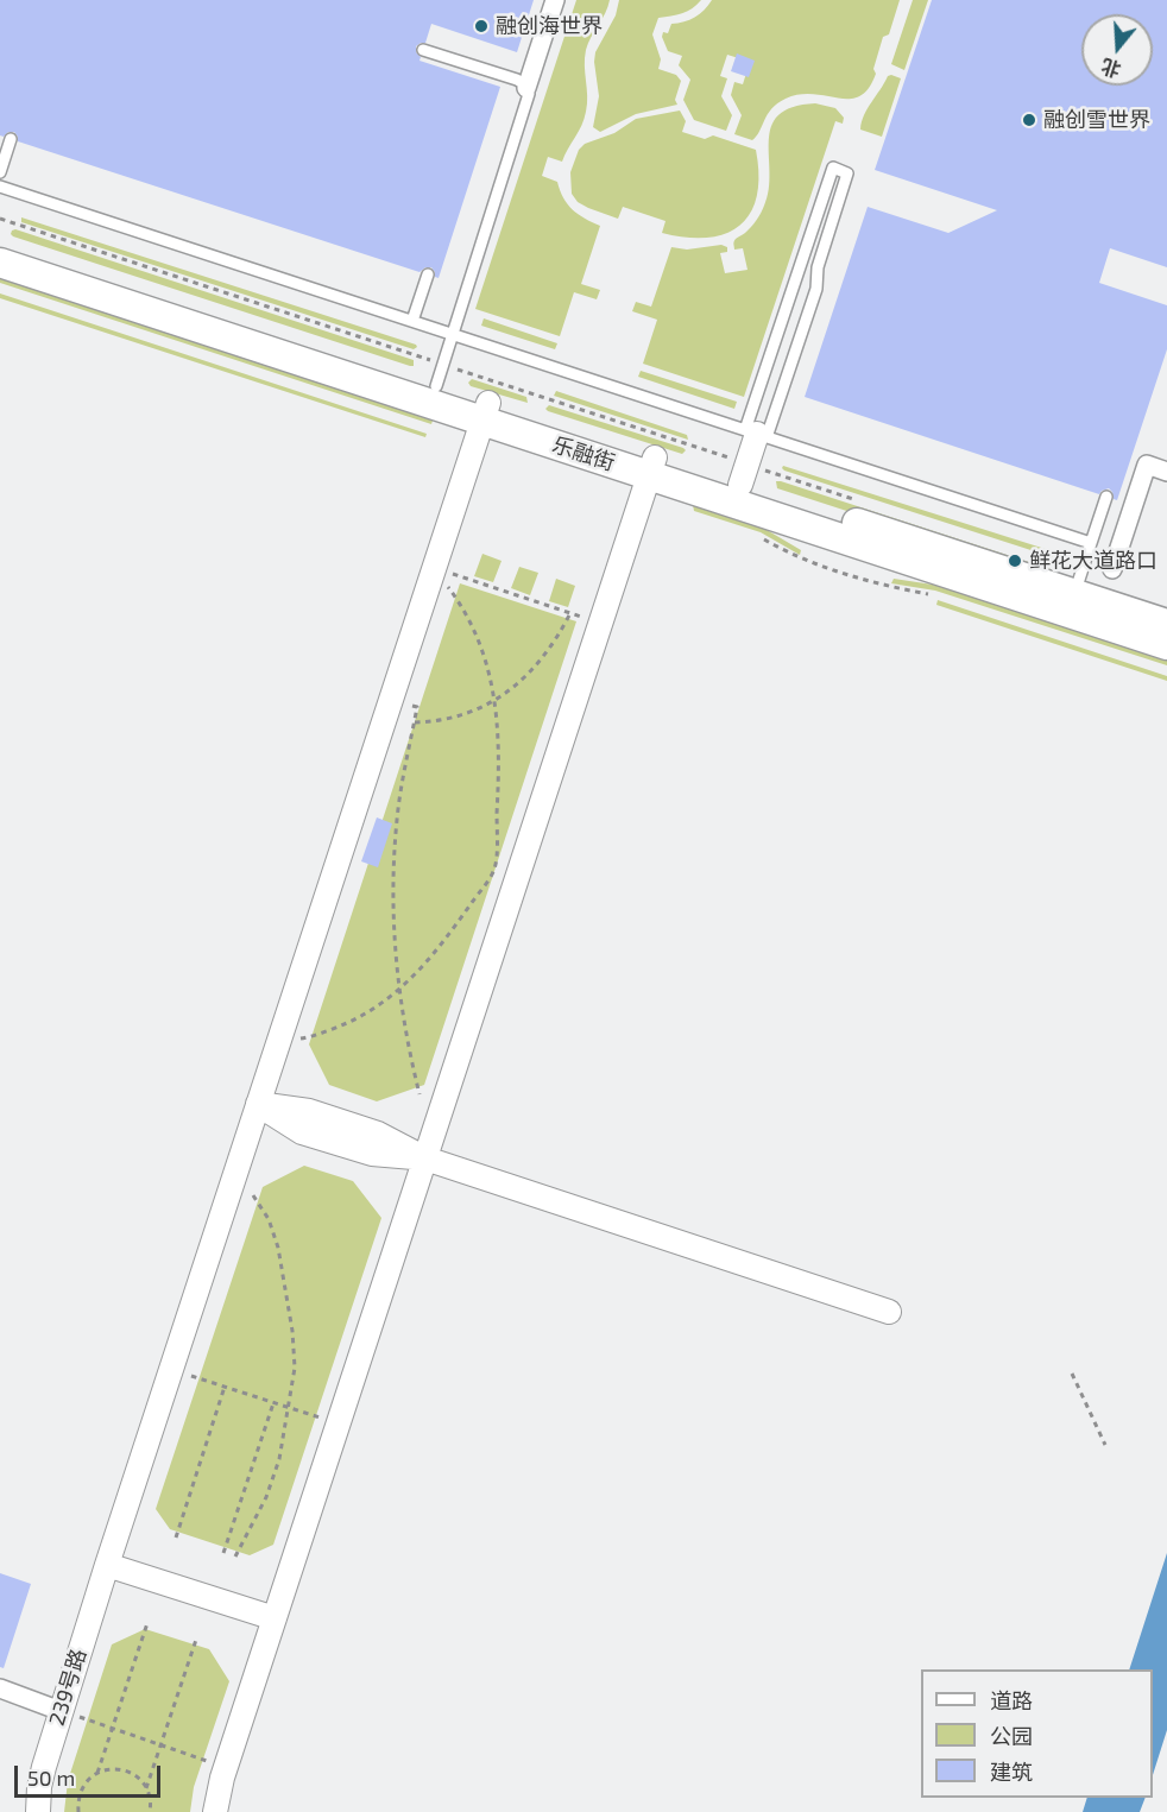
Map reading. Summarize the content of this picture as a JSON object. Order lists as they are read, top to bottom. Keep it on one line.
{"streets":{"street":["乐融街","239号路"]},"crossings":[["乐融街","239号路"]],"places":["融创海世界","融创雪世界","鲜花大道路口"],"legend":["道路","公园","建筑"],"scale_bar":"50 m","north":"bottom"}
